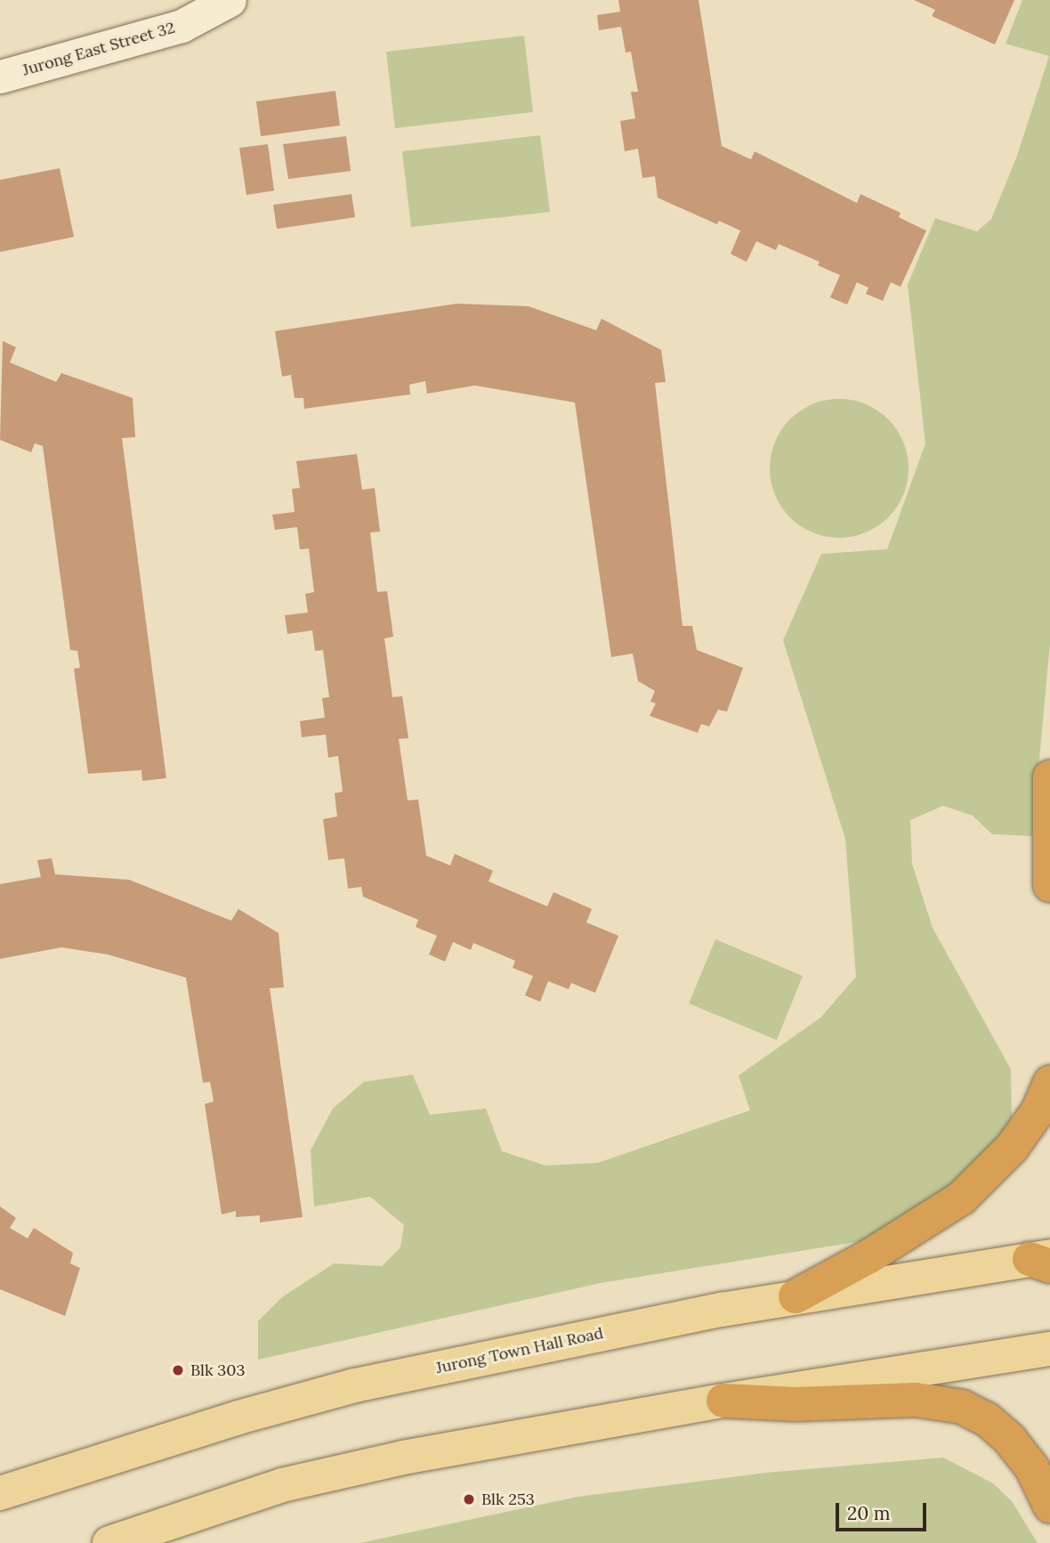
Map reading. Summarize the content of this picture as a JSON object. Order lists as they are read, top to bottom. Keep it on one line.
{"streets":{"main road":["Jurong Town Hall Road"],"street":["Jurong East Street 32"]},"places":["Blk 303","Blk 253"],"scale_bar":"20 m"}
